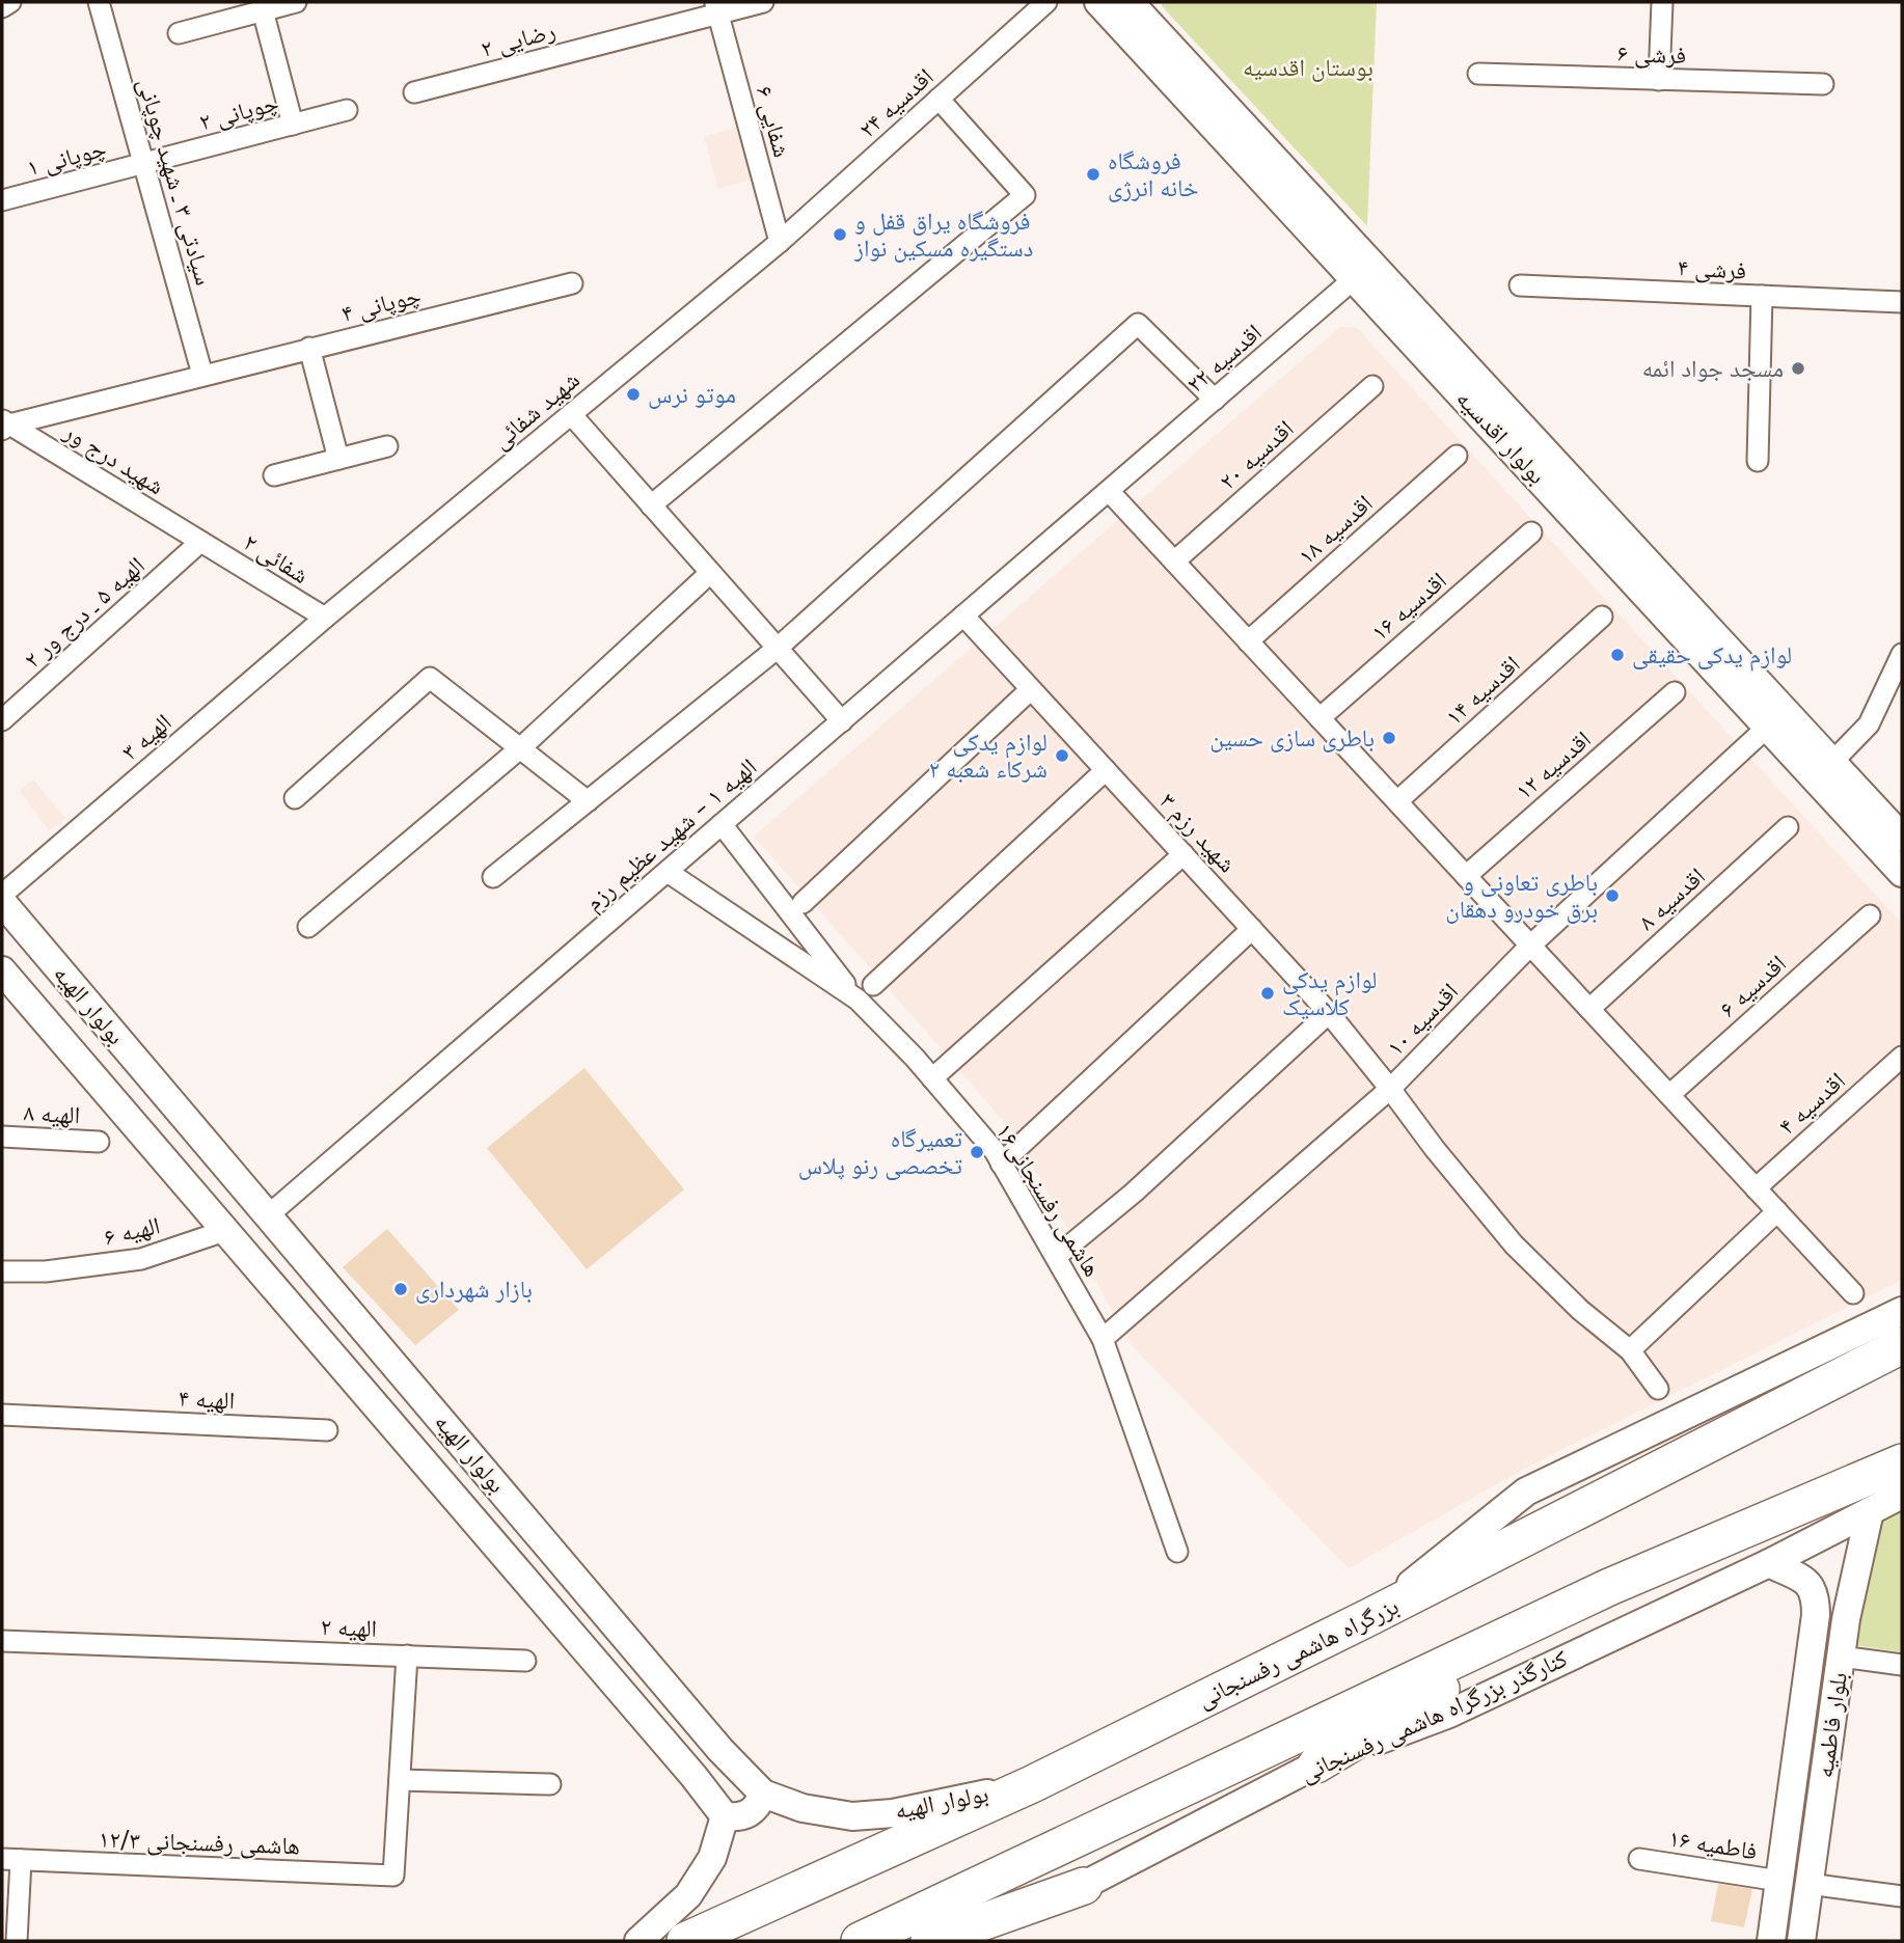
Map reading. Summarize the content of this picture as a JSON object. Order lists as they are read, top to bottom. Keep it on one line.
{"streets":{"highway":["بزرگراه هاشمی رفسنجانی"],"main road":["بولوار اقدسیه","بولوار الهیه","کنارگذر بزرگراه هاشمی رفسنجانی","بلوار فاطمیه"],"street":["رضایی ۲","فرشی ۶","اقدسیه ۲۴","چوپانی ۲","شفایی ۶","چوپانی ۱","سیادتی ۳ ـ شهید چوپانی","فرشی ۴","چوپانی ۴","اقدسیه ۲۲","شهید شفائی","اقدسیه ۲۰","شهید درج ور","اقدسیه ۱۸","شفائی ۲","اقدسیه ۱۶","الهیه ۵ ـ درج ور ۲","اقدسیه ۱۴","الهیه ۳","اقدسیه ۱۲","شهید رزم ۳","الهیه ۱ - شهید عظیم رزم","اقدسیه ۸","اقدسیه ۶","اقدسیه ۱۰","اقدسیه ۴","الهیه ۸","هاشمی رفسنجانی۱۶","الهیه ۶","الهیه ۴","الهیه ۲","هاشمی رفسنجانی ۱۲/۳","فاطمیه ۱۶"]},"crossings":[["رضایی ۲","شفایی ۶"],["اقدسیه ۲۴","شفایی ۶"],["اقدسیه ۲۴","شهید شفائی"],["چوپانی ۲","چوپانی ۱"],["چوپانی ۲","سیادتی ۳ ـ شهید چوپانی"],["شفایی ۶","شهید شفائی"],["چوپانی ۱","سیادتی ۳ ـ شهید چوپانی"],["سیادتی ۳ ـ شهید چوپانی","چوپانی ۴"],["چوپانی ۴","شهید درج ور"],["اقدسیه ۲۲","بولوار اقدسیه"],["اقدسیه ۲۲","الهیه ۱ - شهید عظیم رزم"],["شهید شفائی","شفائی ۲"],["شهید شفائی","الهیه ۳"],["بولوار اقدسیه","اقدسیه ۱۰"],["شهید درج ور","شفائی ۲"],["شهید درج ور","الهیه ۵ ـ درج ور ۲"],["شفائی ۲","الهیه ۵ ـ درج ور ۲"],["شفائی ۲","الهیه ۳"],["شهید رزم ۳","الهیه ۱ - شهید عظیم رزم"],["شهید رزم ۳","اقدسیه ۱۰"],["الهیه ۱ - شهید عظیم رزم","بولوار الهیه"],["الهیه ۱ - شهید عظیم رزم","هاشمی رفسنجانی۱۶"],["بولوار الهیه","الهیه ۶"],["بولوار الهیه","بزرگراه هاشمی رفسنجانی"],["اقدسیه ۱۰","هاشمی رفسنجانی۱۶"],["کنارگذر بزرگراه هاشمی رفسنجانی","بلوار فاطمیه"],["بلوار فاطمیه","فاطمیه ۱۶"]],"parks":["بوستان اقدسیه"],"places":["فروشگاه خانه انرژی","فروشگاه یراق قفل و دستگیره مسکین نواز","مسجد جواد ائمه","موتو نرس","لوازم یدکی حقیقی","باطری سازی حسین","لوازم یدکی شرکاء شعبه ۲","باطری تعاونی و برق خودرو دهقان","لوازم یدکی کلاسیک","تعمیرگاه تخصصی رنو پلاس","بازار شهرداری"]}
